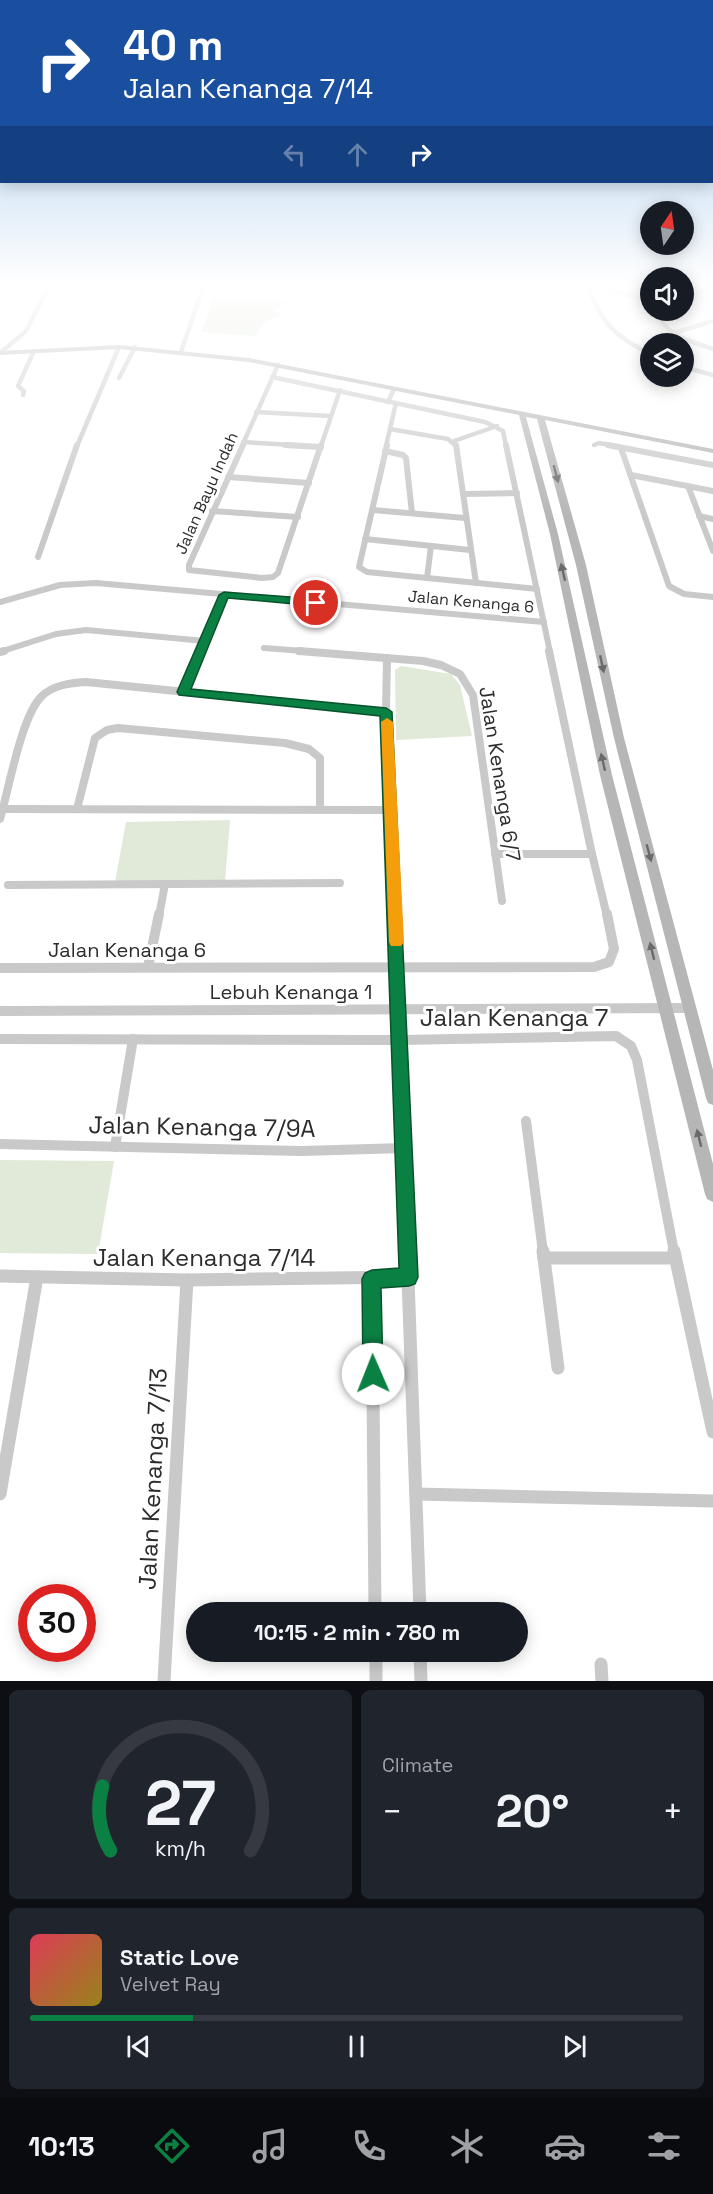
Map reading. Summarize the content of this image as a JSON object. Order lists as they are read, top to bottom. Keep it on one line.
{"streets":{"street":["Jalan Bayu Indah","Jalan Kenanga 6","Jalan Kenanga 6/7","Lebuh Kenanga 1","Jalan Kenanga 7","Jalan Kenanga 7/9A","Jalan Kenanga 7/14","Jalan Kenanga 7/13"]},"crossings":[["Jalan Kenanga 7/14","Jalan Kenanga 7/13"]],"north":"top","page":{"turn":["40 m","Jalan Kenanga 7/14"],"limit":"30","trip":"10:15 · 2 min · 780 m","tile":"Climate","heat":["−","20°","+"],"song":["Static Love","Velvet Ray"],"tabs":"10:13","gauge":["27","km/h"]}}
